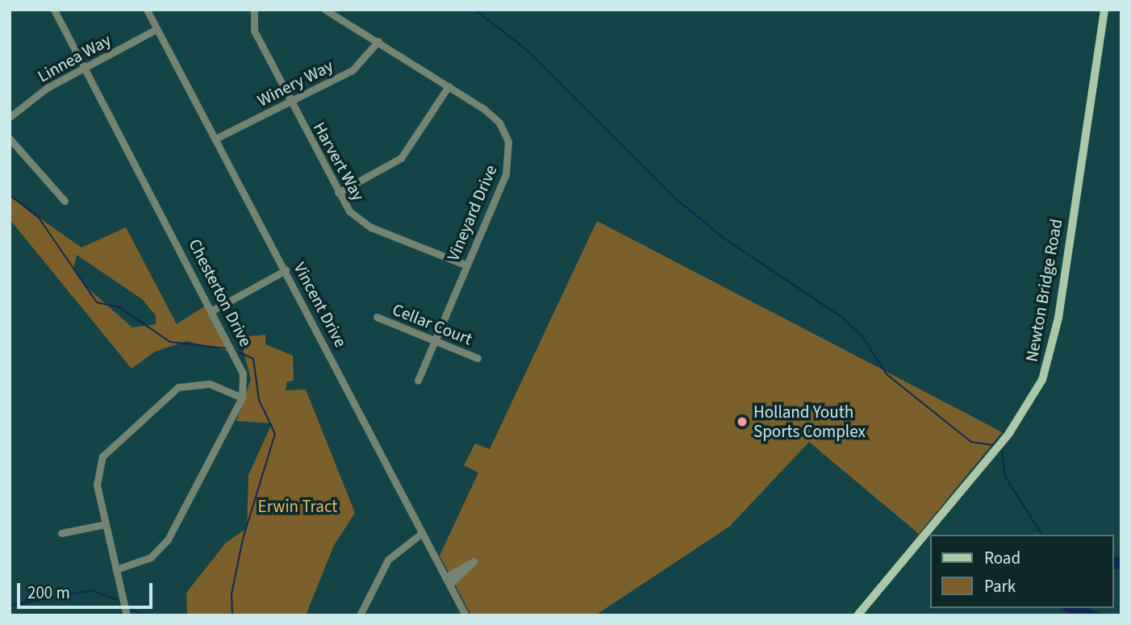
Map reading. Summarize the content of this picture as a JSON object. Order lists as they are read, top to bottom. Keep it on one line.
{"streets":{"main road":["Newton Bridge Road"],"street":["Linnea Way","Winery Way","Harvert Way","Vineyard Drive","Chesterton Drive","Vincent Drive","Cellar Court"]},"crossings":[["Linnea Way","Chesterton Drive"],["Linnea Way","Vincent Drive"],["Winery Way","Harvert Way"],["Winery Way","Vineyard Drive"],["Winery Way","Vincent Drive"],["Harvert Way","Vineyard Drive"],["Vineyard Drive","Cellar Court"]],"parks":["Erwin Tract"],"places":["Holland Youth Sports Complex"],"legend":["Road","Park"],"scale_bar":"200 m"}
